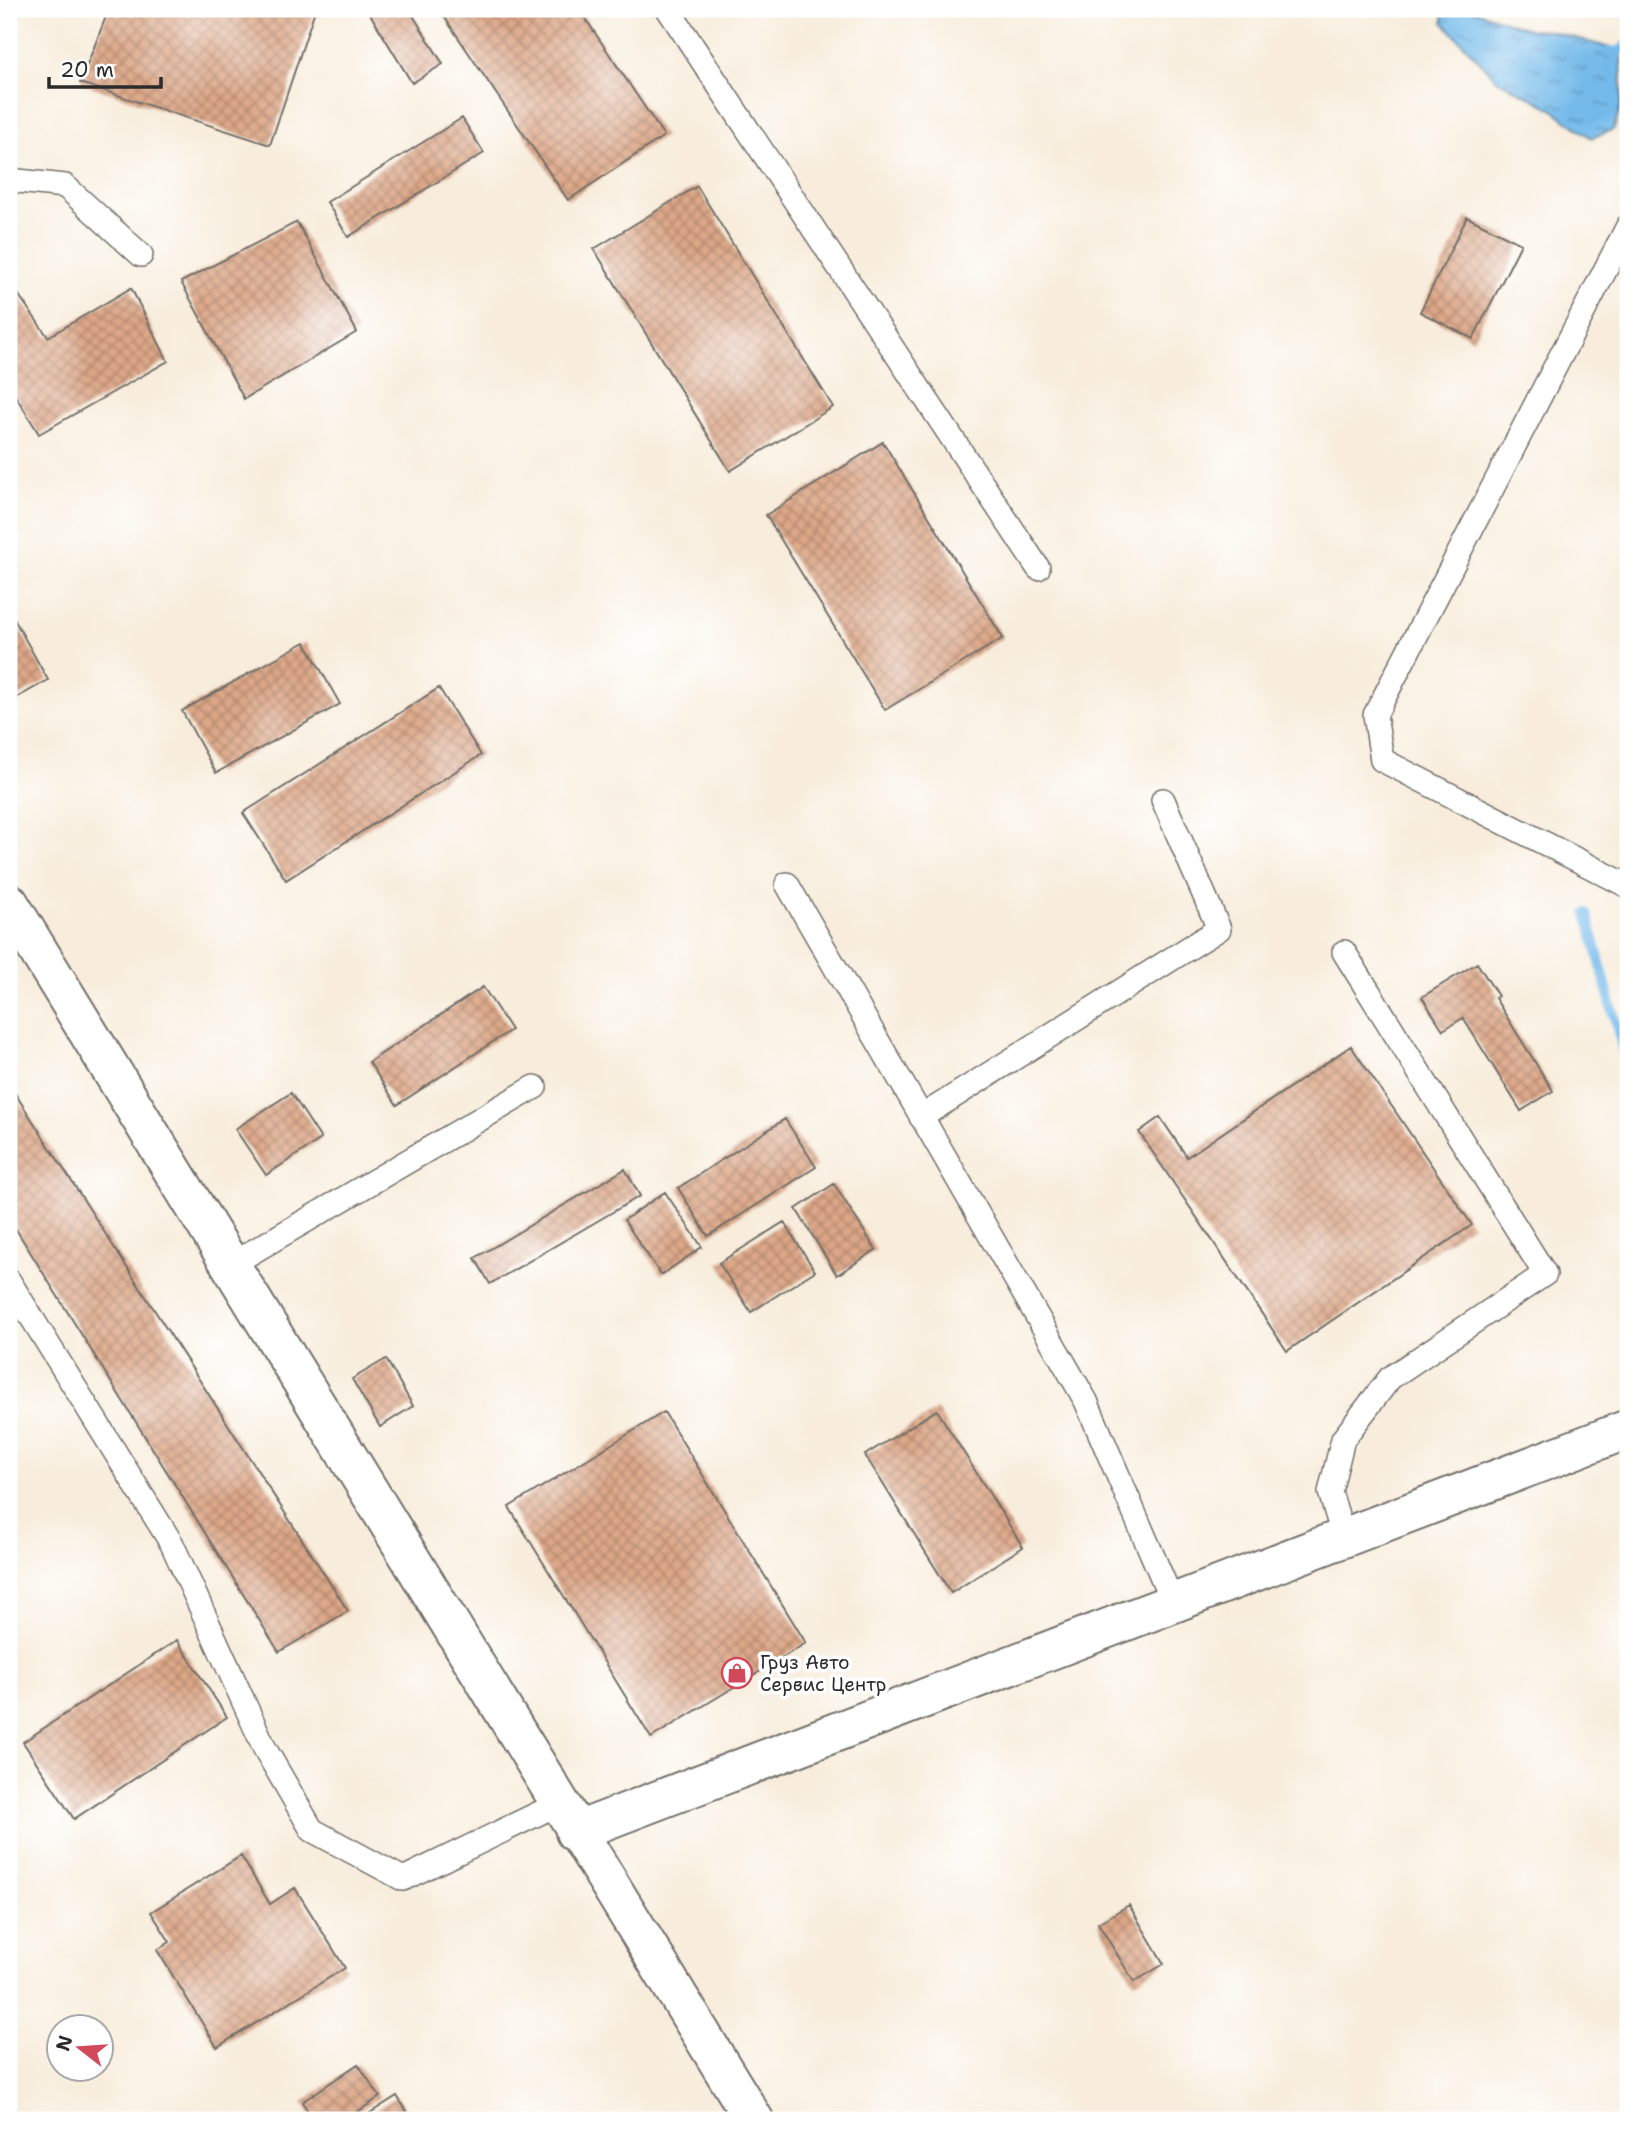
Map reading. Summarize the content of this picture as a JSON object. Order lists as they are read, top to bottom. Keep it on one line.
{"places":{"shop":["Груз Авто Сервис Центр"]},"scale_bar":"20 m","north":"left"}
